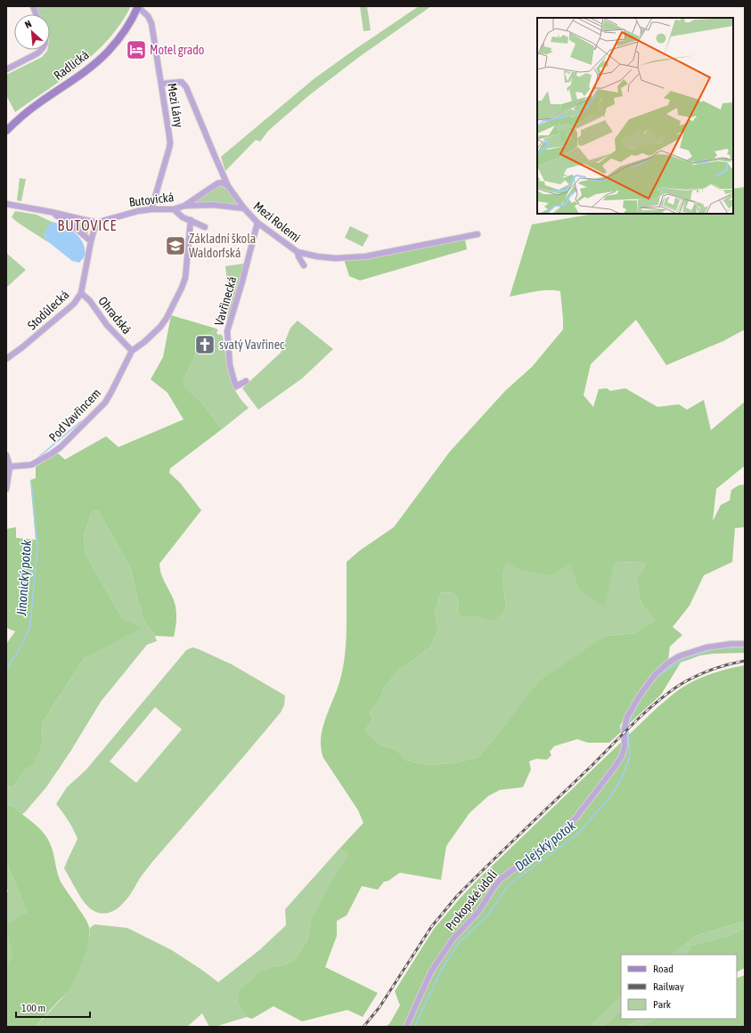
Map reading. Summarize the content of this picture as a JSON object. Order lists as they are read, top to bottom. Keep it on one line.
{"streets":{"main road":["Radlická"],"street":["Mezi Lány","Butovická","Mezi Rolemi","Vavřinecká","Stodůlecká","Ohradská","Pod Vavřincem","Prokopské údolí"]},"crossings":[["Radlická","Mezi Lány"],["Mezi Lány","Butovická"],["Mezi Lány","Mezi Rolemi"],["Mezi Lány","Stodůlecká"],["Mezi Lány","Ohradská"],["Mezi Lány","Pod Vavřincem"],["Butovická","Mezi Rolemi"],["Butovická","Stodůlecká"],["Butovická","Ohradská"],["Butovická","Pod Vavřincem"],["Mezi Rolemi","Vavřinecká"],["Stodůlecká","Ohradská"],["Stodůlecká","Pod Vavřincem"],["Ohradská","Pod Vavřincem"]],"districts":["BUTOVICE"],"water":["Jinonický potok","Dalejský potok"],"places":{"hotel":["Motel grado"],"school or university":["Základní škola Waldorfská"],"church":["svatý Vavřinec"]},"legend":["Road","Railway","Park"],"scale_bar":"100 m","north":"top left"}
